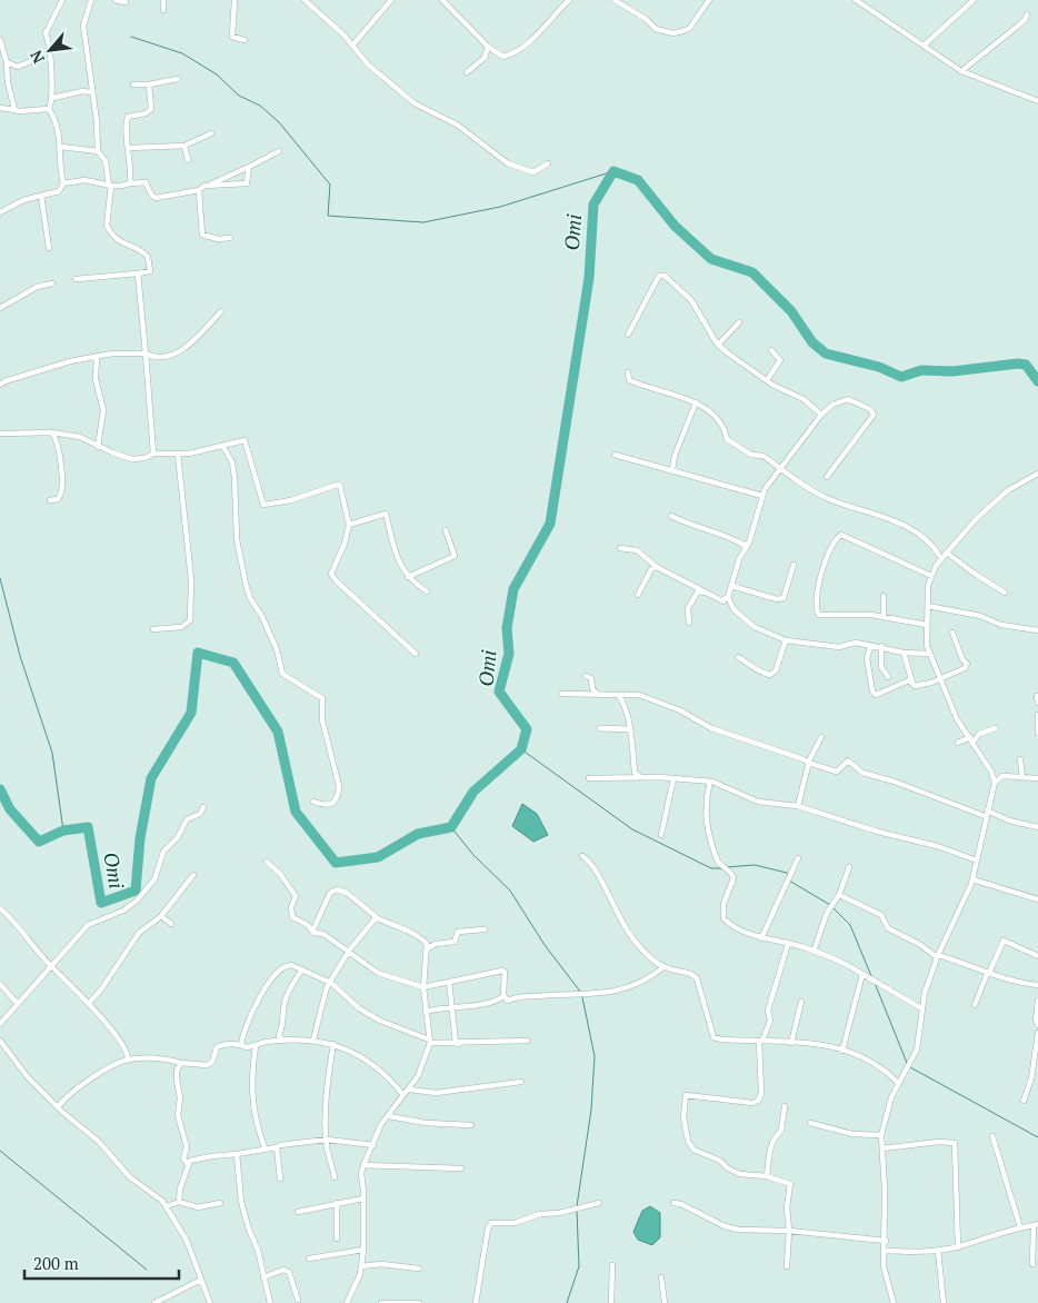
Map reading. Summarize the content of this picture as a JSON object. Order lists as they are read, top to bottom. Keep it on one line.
{"water":["Omi"],"scale_bar":"200 m","north":"bottom left"}
